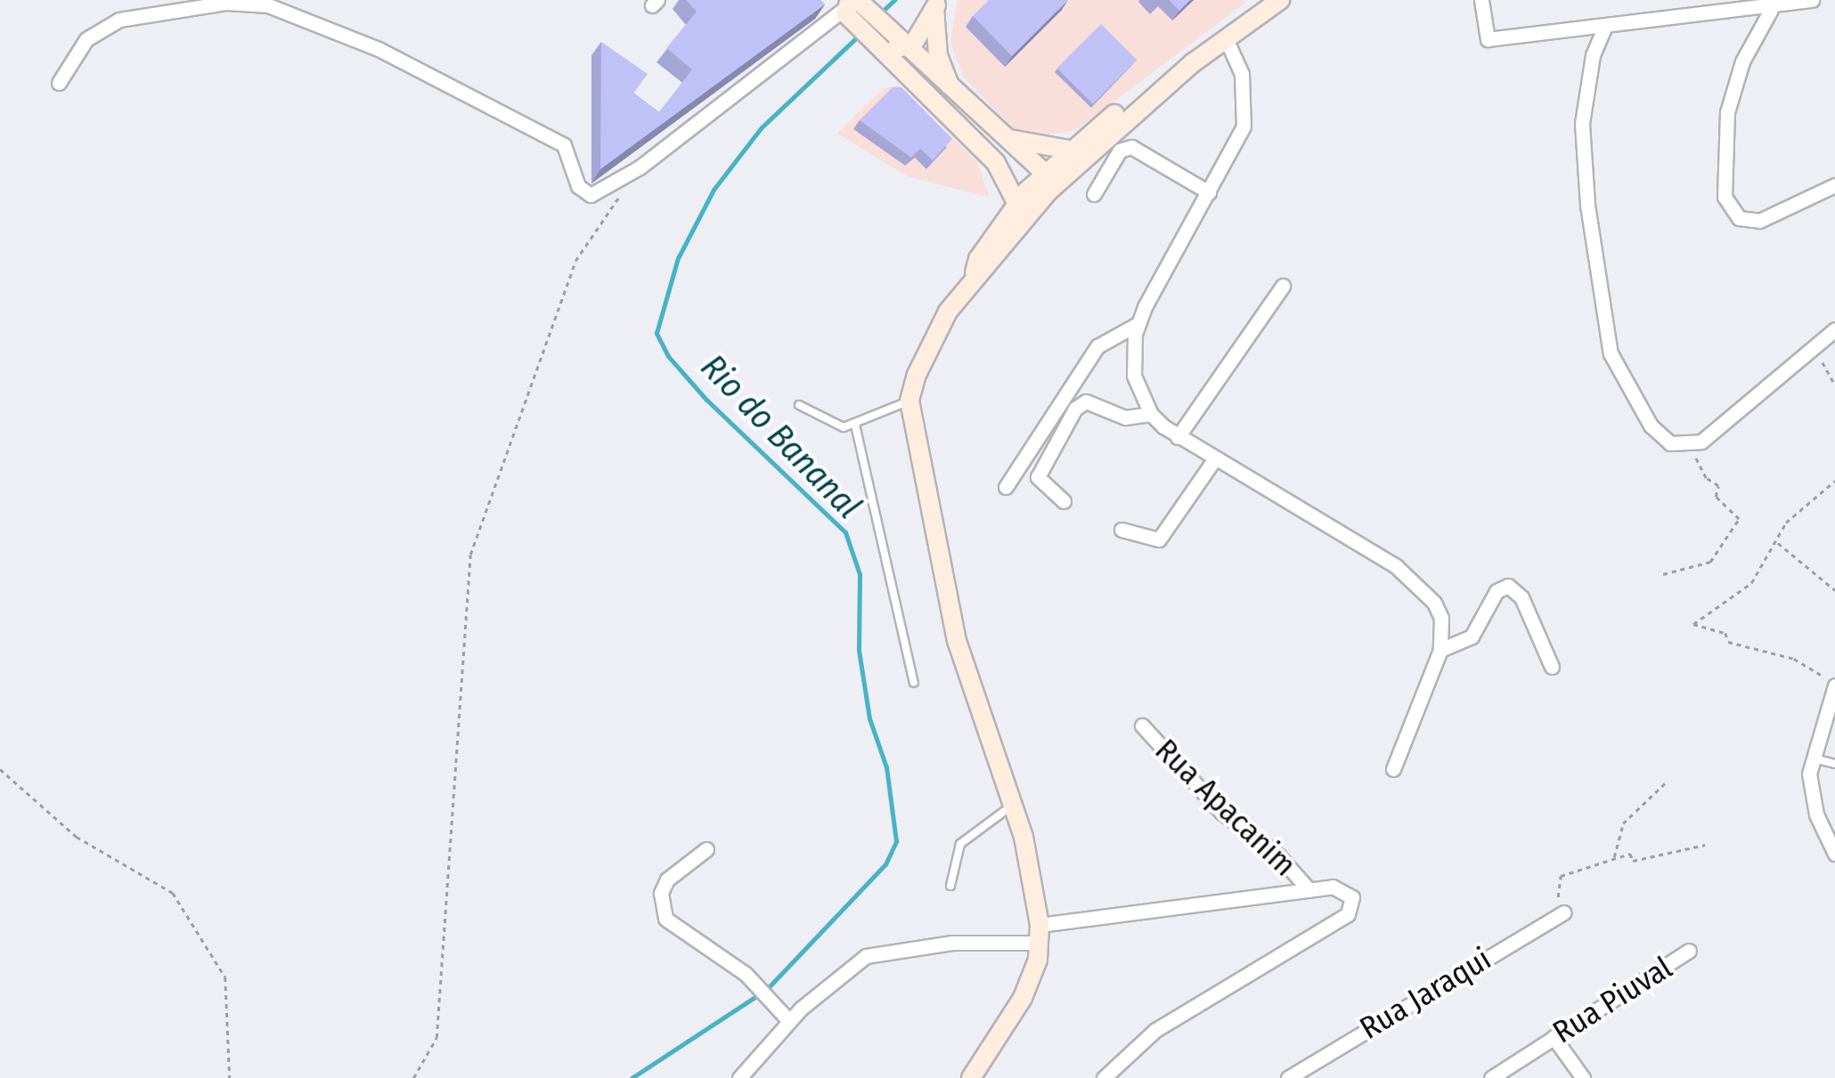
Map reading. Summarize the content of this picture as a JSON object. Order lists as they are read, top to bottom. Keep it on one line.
{"streets":{"street":["Rua Apacanim","Rua Jaraqui","Rua Piuval"]},"water":["Rio do Bananal"]}
